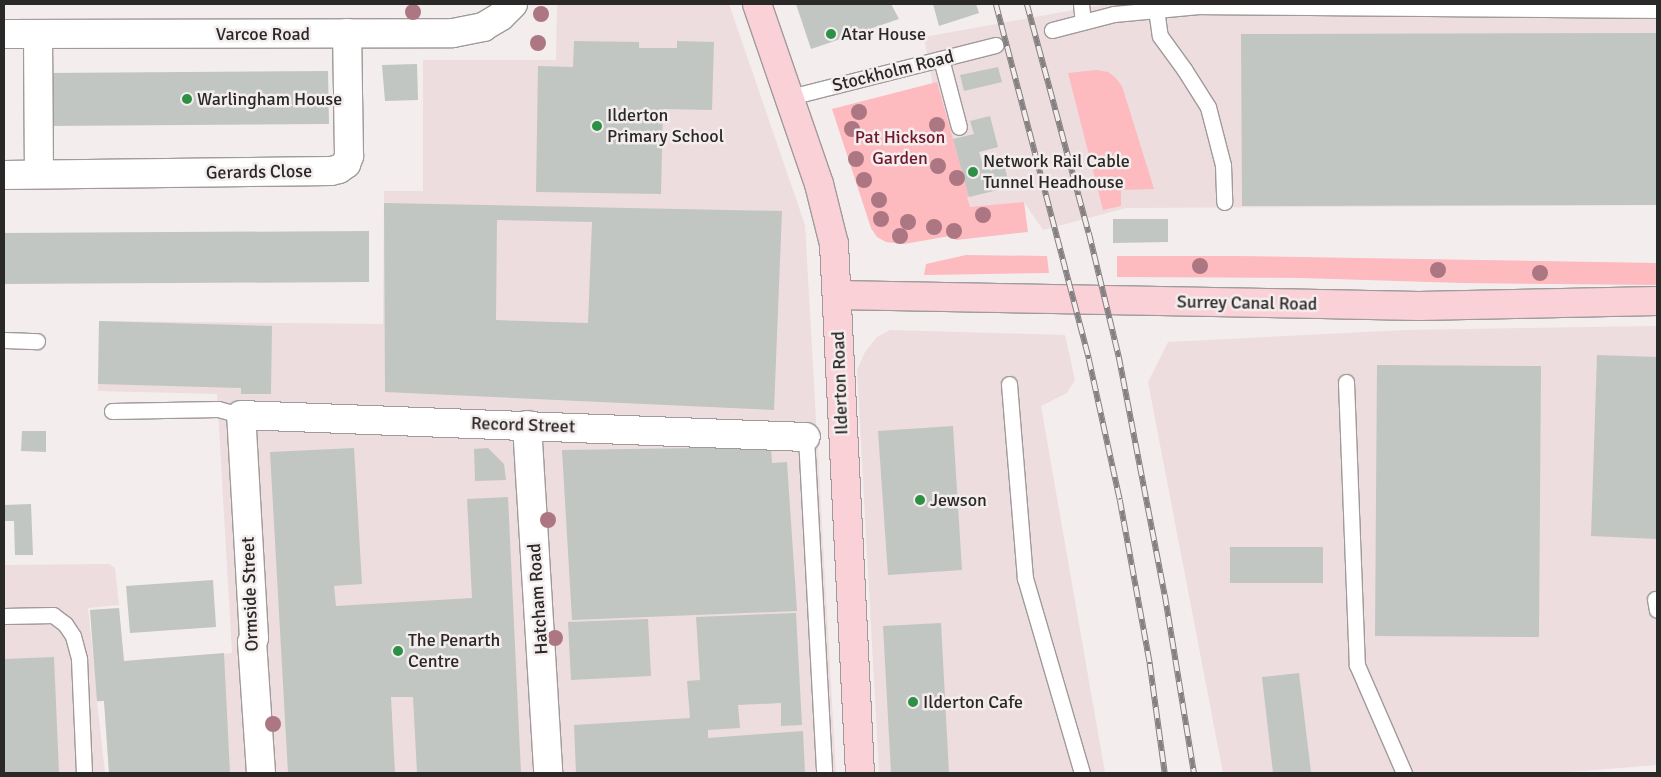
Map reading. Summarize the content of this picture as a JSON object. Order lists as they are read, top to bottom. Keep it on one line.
{"streets":{"street":["Varcoe Road","Gerards Close","Surrey Canal Road","Ilderton Road","Record Street","Ormside Street","Hatcham Road"],"lane":["Stockholm Road"]},"crossings":[["Varcoe Road","Gerards Close"],["Stockholm Road","Ilderton Road"],["Surrey Canal Road","Ilderton Road"],["Record Street","Ormside Street"],["Record Street","Hatcham Road"]],"parks":["Pat Hickson Garden"],"places":["Atar House","Warlingham House","Ilderton Primary School","Network Rail Cable Tunnel Headhouse","Jewson","The Penarth Centre","Ilderton Cafe"]}
